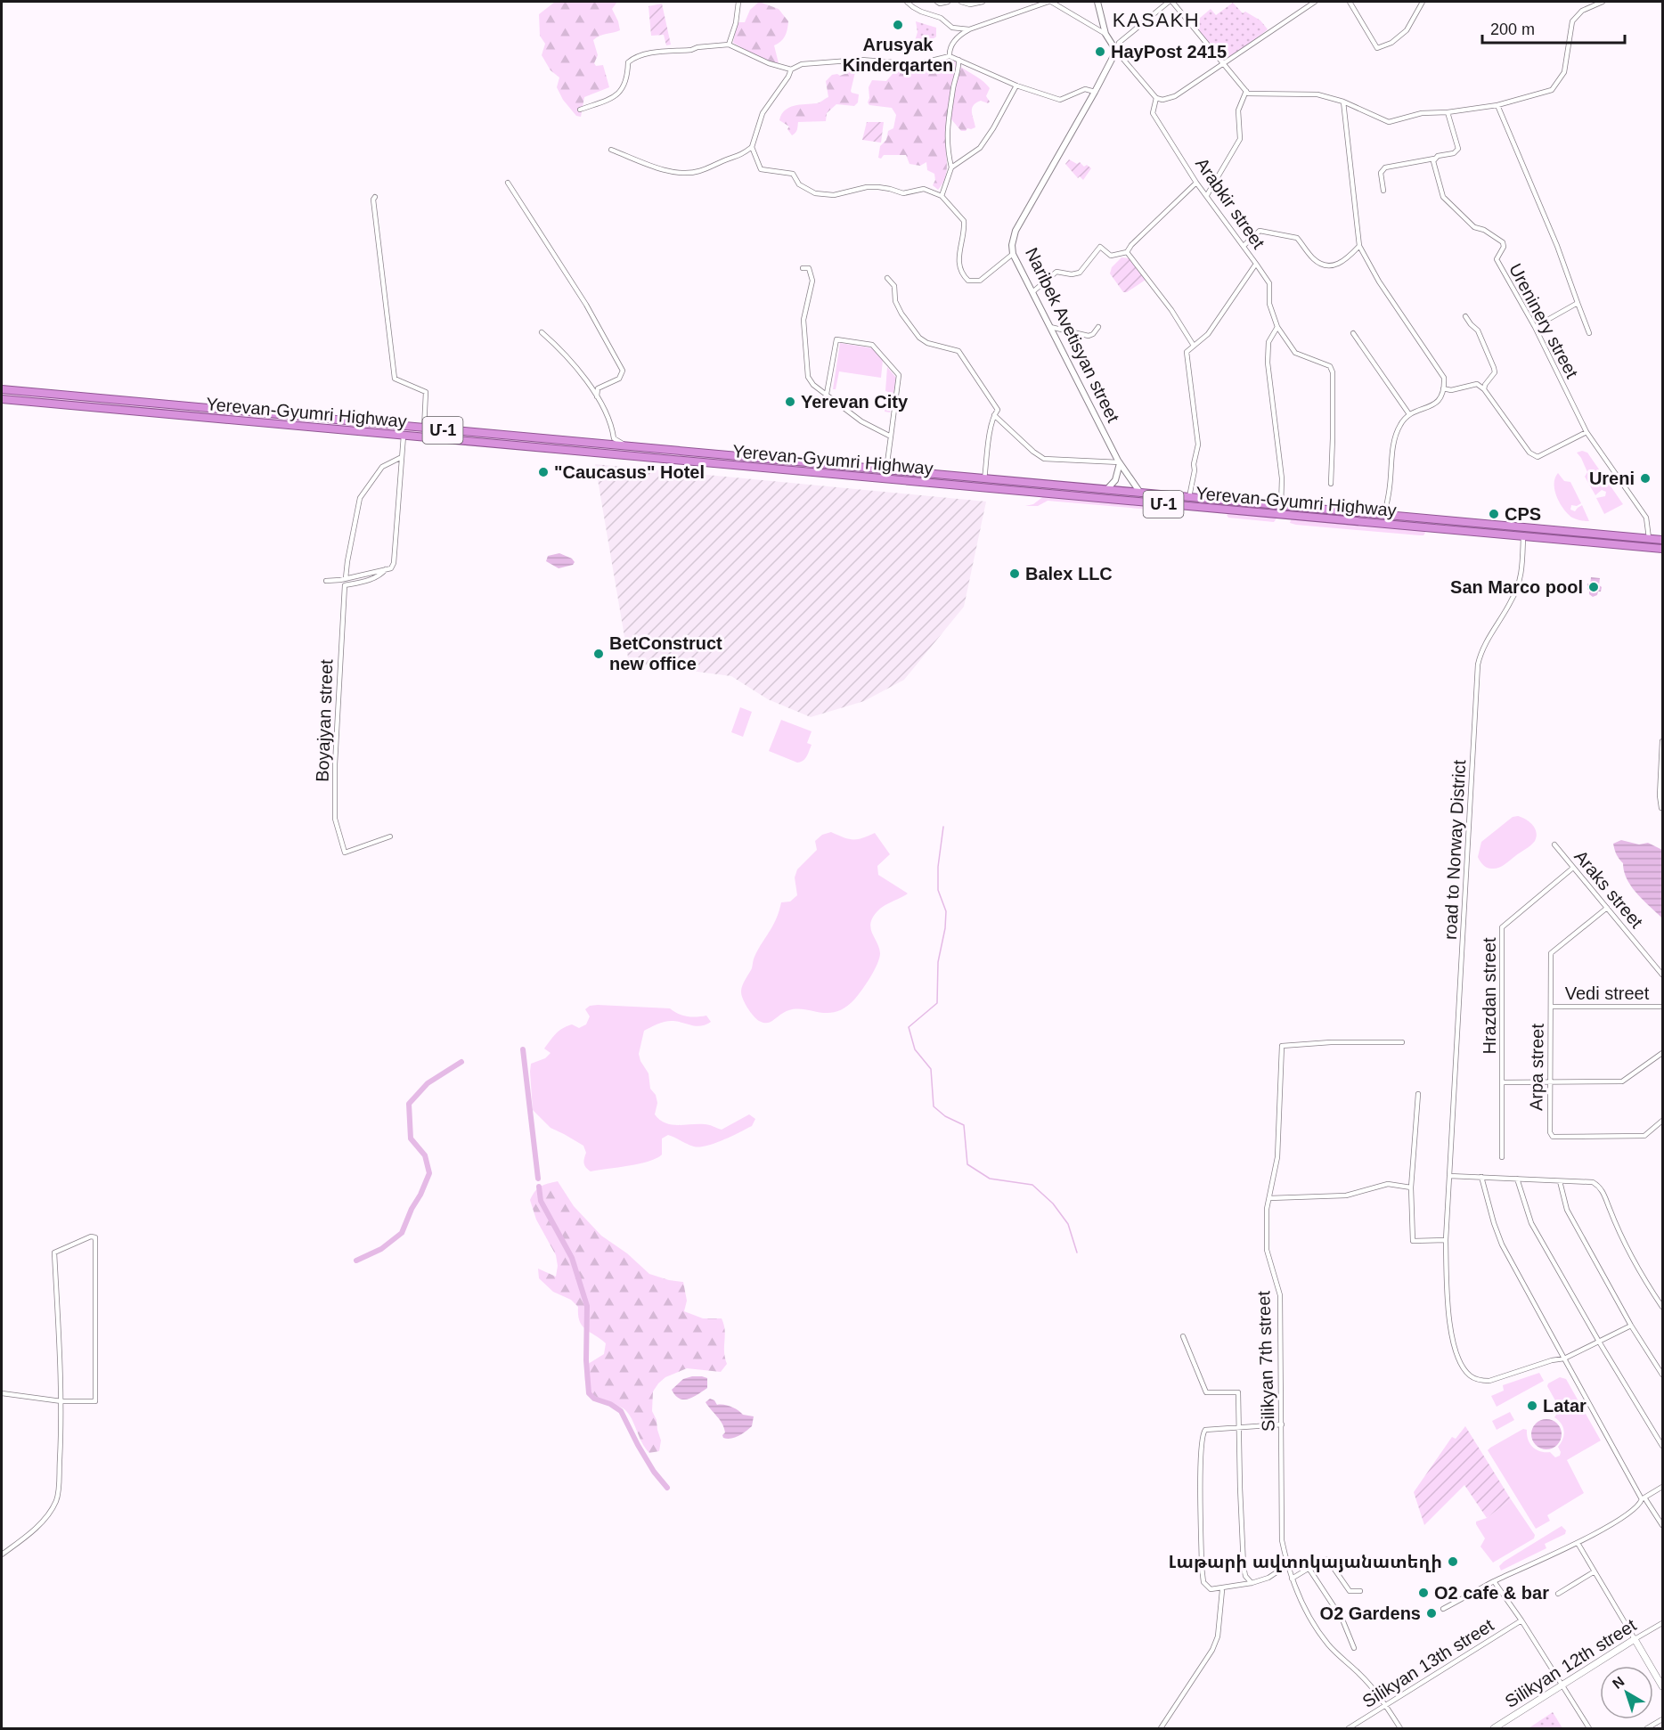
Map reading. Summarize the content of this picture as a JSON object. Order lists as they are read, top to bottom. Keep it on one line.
{"streets":{"highway":["Yerevan-Gyumri Highway","Մ-1"],"main road":["Silikyan 12th street"],"street":["Arabkir street","Ureninery street","Naribek Avetisyan street","Boyajyan street","road to Norway District","Araks street","Vedi street","Hrazdan street","Arpa street","Silikyan 7th street","Silikyan 13th street"]},"crossings":[["Ureninery street","Yerevan-Gyumri Highway"],["Naribek Avetisyan street","Yerevan-Gyumri Highway"],["Yerevan-Gyumri Highway","road to Norway District"],["Araks street","Hrazdan street"],["Araks street","Arpa street"],["Vedi street","Arpa street"],["Silikyan 7th street","Silikyan 13th street"]],"districts":["KASAKH"],"places":["Arusyak Kinderqarten","HayPost 2415","Yerevan City","\"Caucasus\" Hotel","Ureni","CPS","Balex LLC","San Marco pool","BetConstruct new office","Latar","Լաթարի ավտոկայանատեղի","O2 cafe & bar","O2 Gardens"],"scale_bar":"200 m","north":"top left"}
